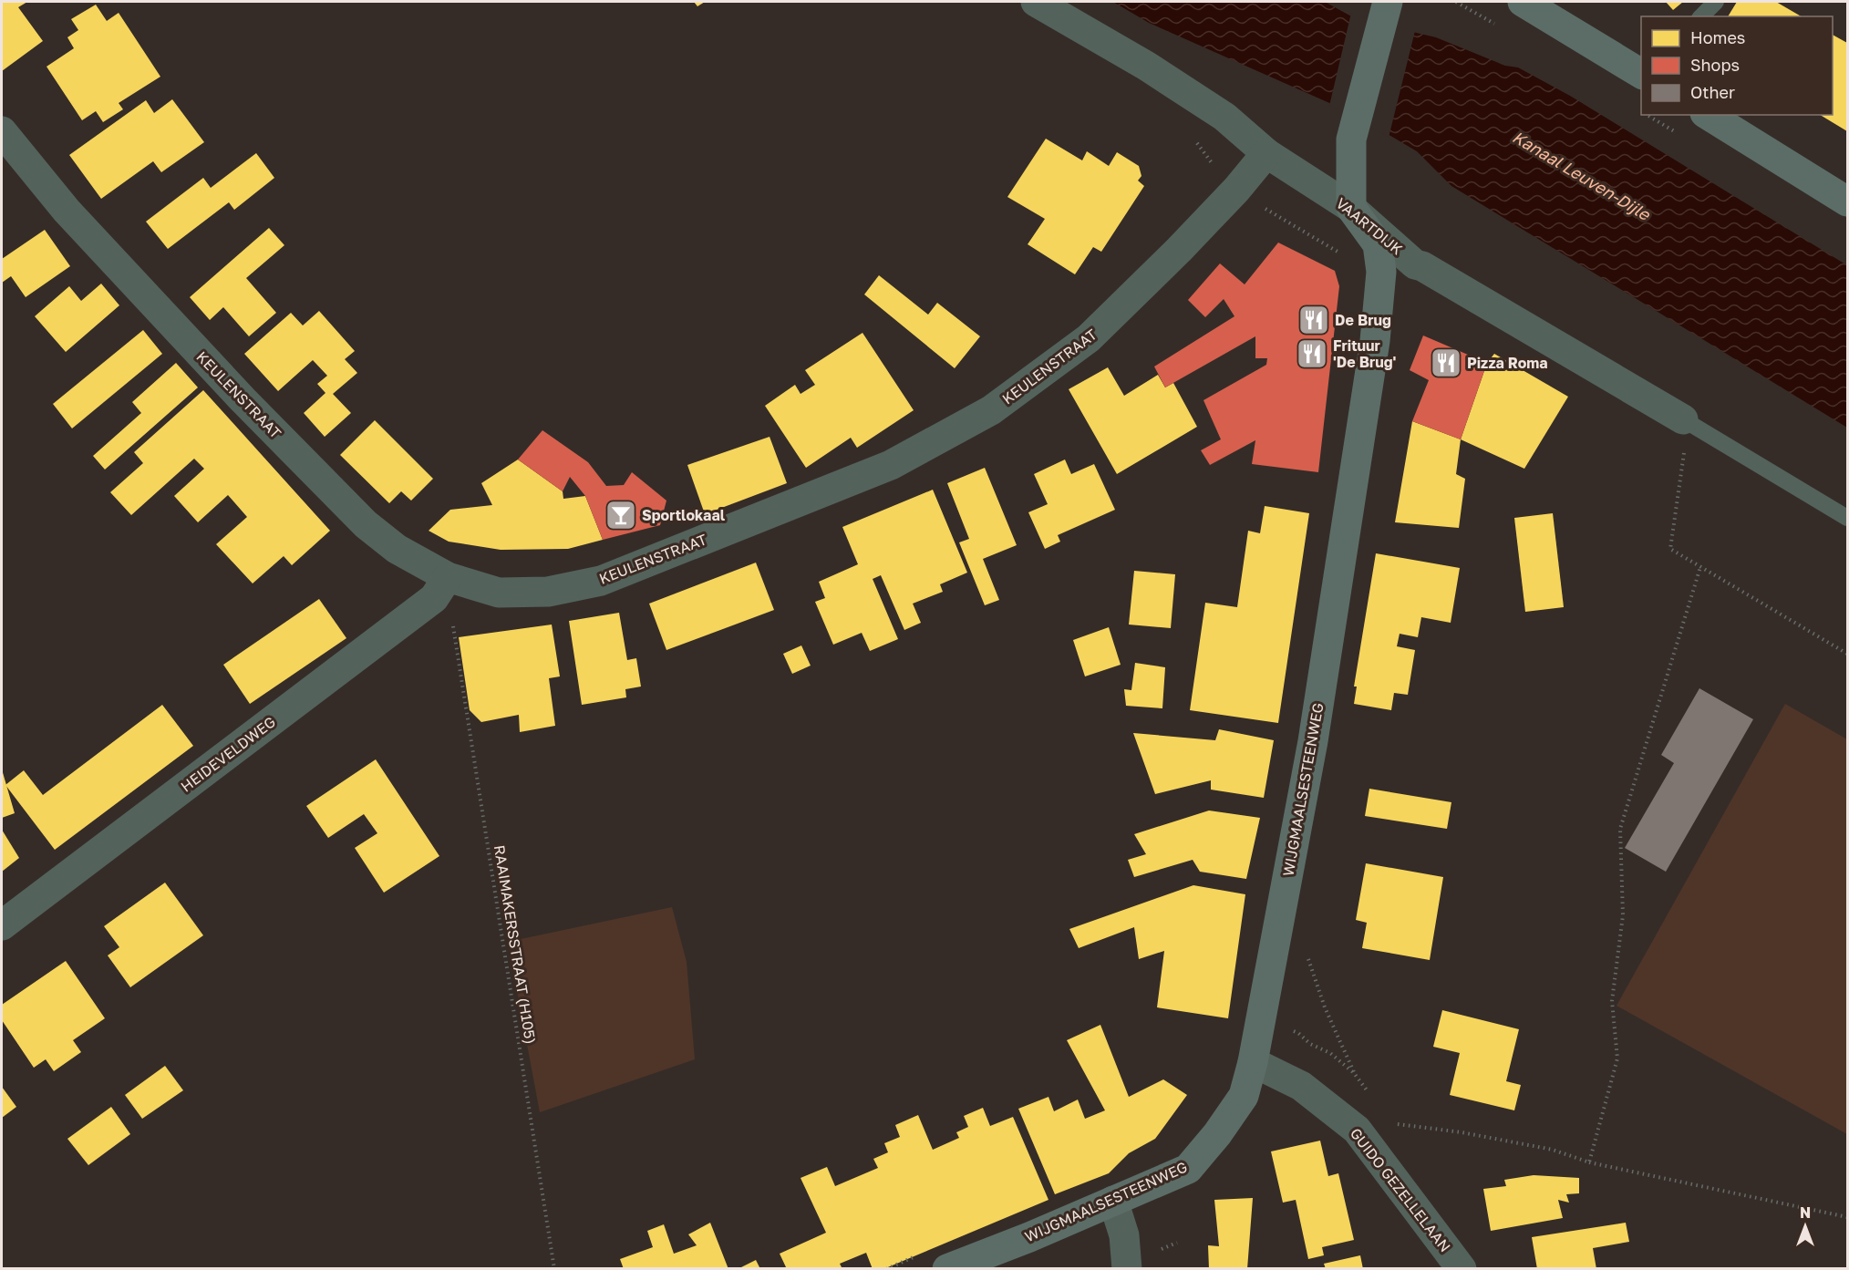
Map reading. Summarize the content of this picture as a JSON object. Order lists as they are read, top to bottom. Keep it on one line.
{"streets":{"street":["VAARTDIJK","KEULENSTRAAT","HEIDEVELDWEG","WIJGMAALSESTEENWEG","GUIDO GEZELLELAAN"],"path":["RAAIMAKERSSTRAAT (H105)"]},"crossings":[["VAARTDIJK","KEULENSTRAAT"],["VAARTDIJK","WIJGMAALSESTEENWEG"],["KEULENSTRAAT","HEIDEVELDWEG"],["WIJGMAALSESTEENWEG","GUIDO GEZELLELAAN"]],"water":["Kanaal Leuven-Dijle"],"places":{"restaurant":["De Brug","Frituur 'De Brug'","Pizza Roma"],"bar":["Sportlokaal"]},"legend":["Homes","Shops","Other"],"north":"top"}
